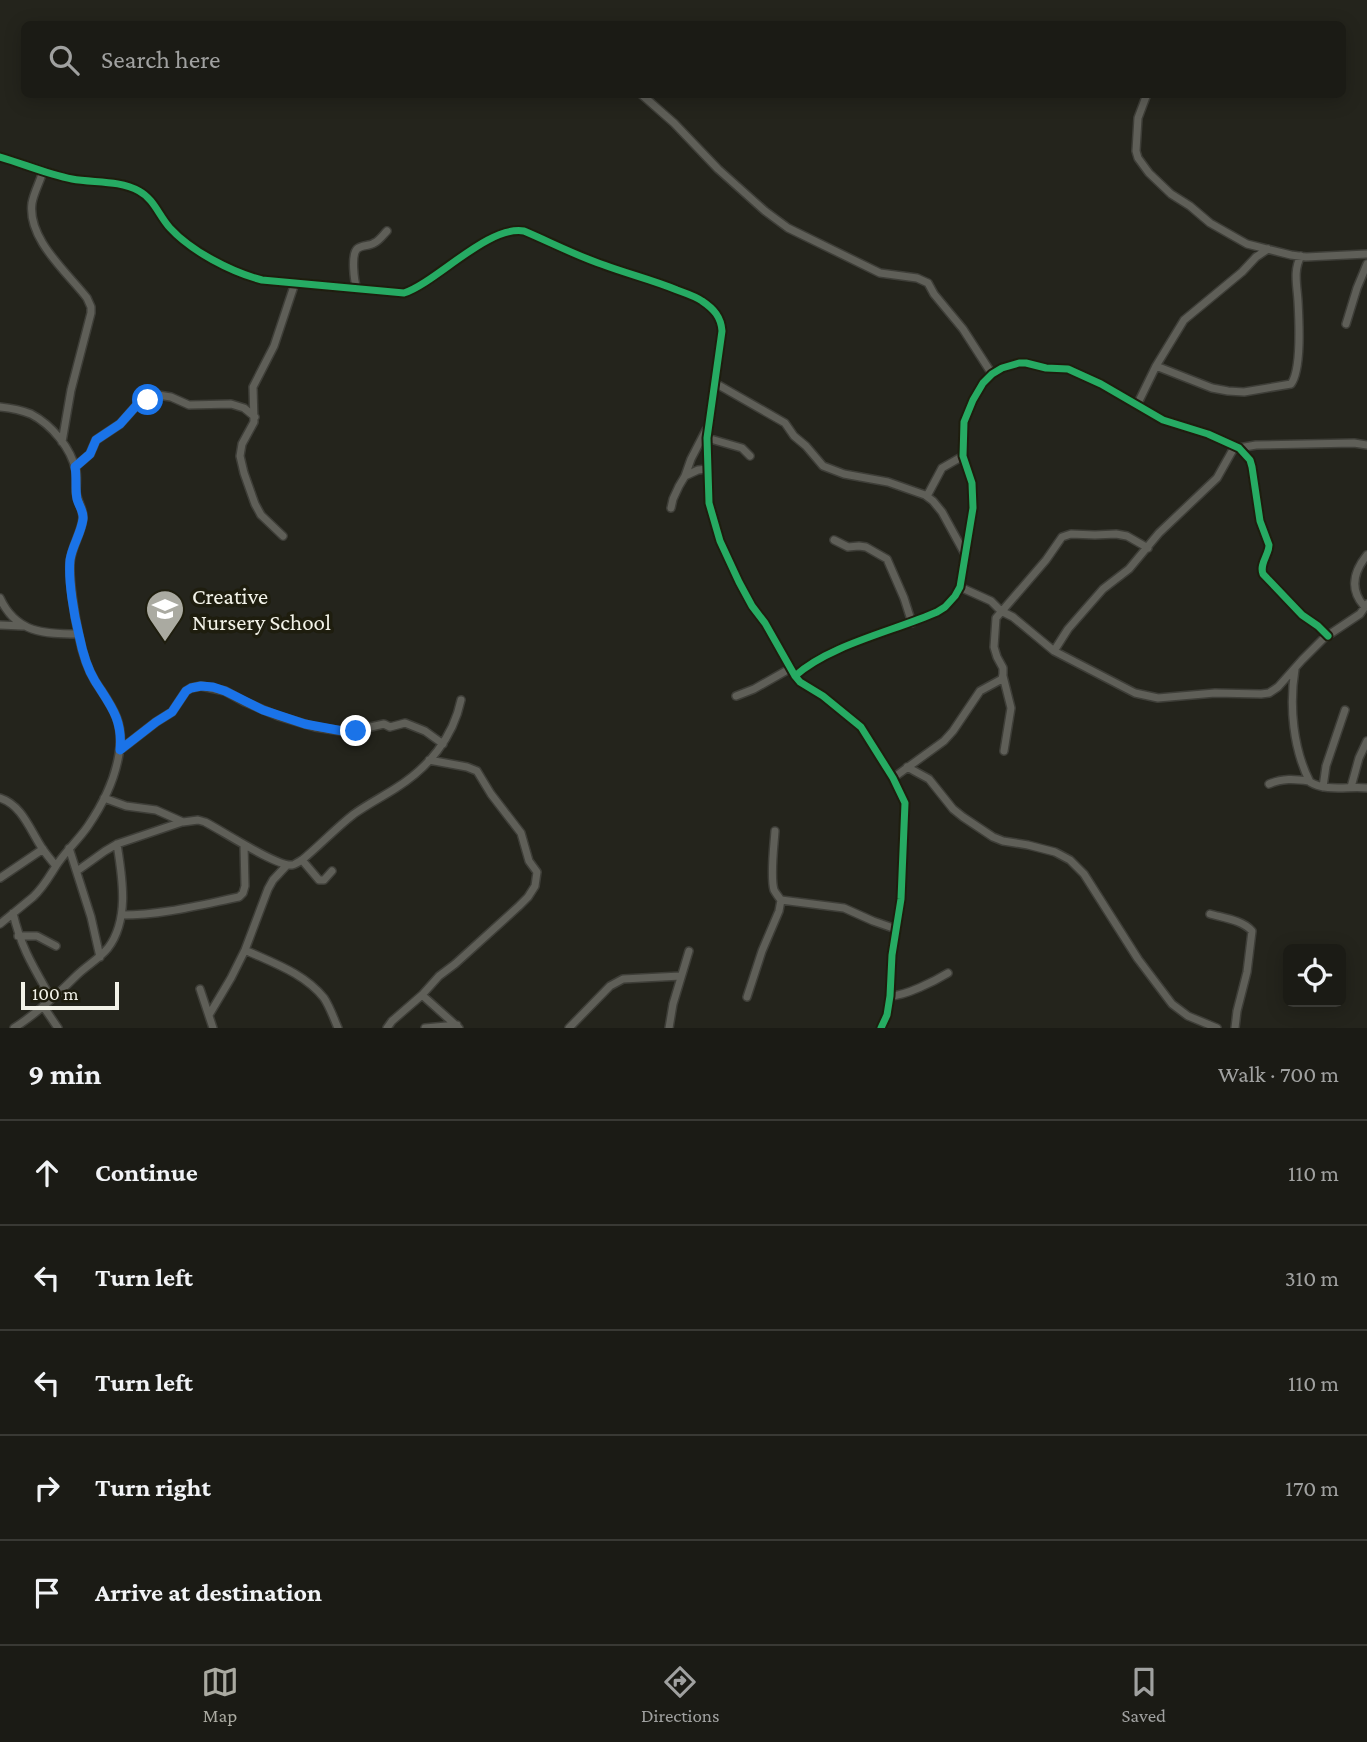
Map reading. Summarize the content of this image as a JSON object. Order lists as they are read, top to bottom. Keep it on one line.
{"places":{"school or university":["Creative Nursery School"]},"scale_bar":"100 m","page":{"search":"Search here","scale":"100 m","heading":["9 min","Walk · 700 m"],"list":[["Continue","110 m"],["Turn left","310 m"],["Turn left","110 m"],["Turn right","170 m"],"Arrive at destination"],"nav":["Map","Directions","Saved"]}}
